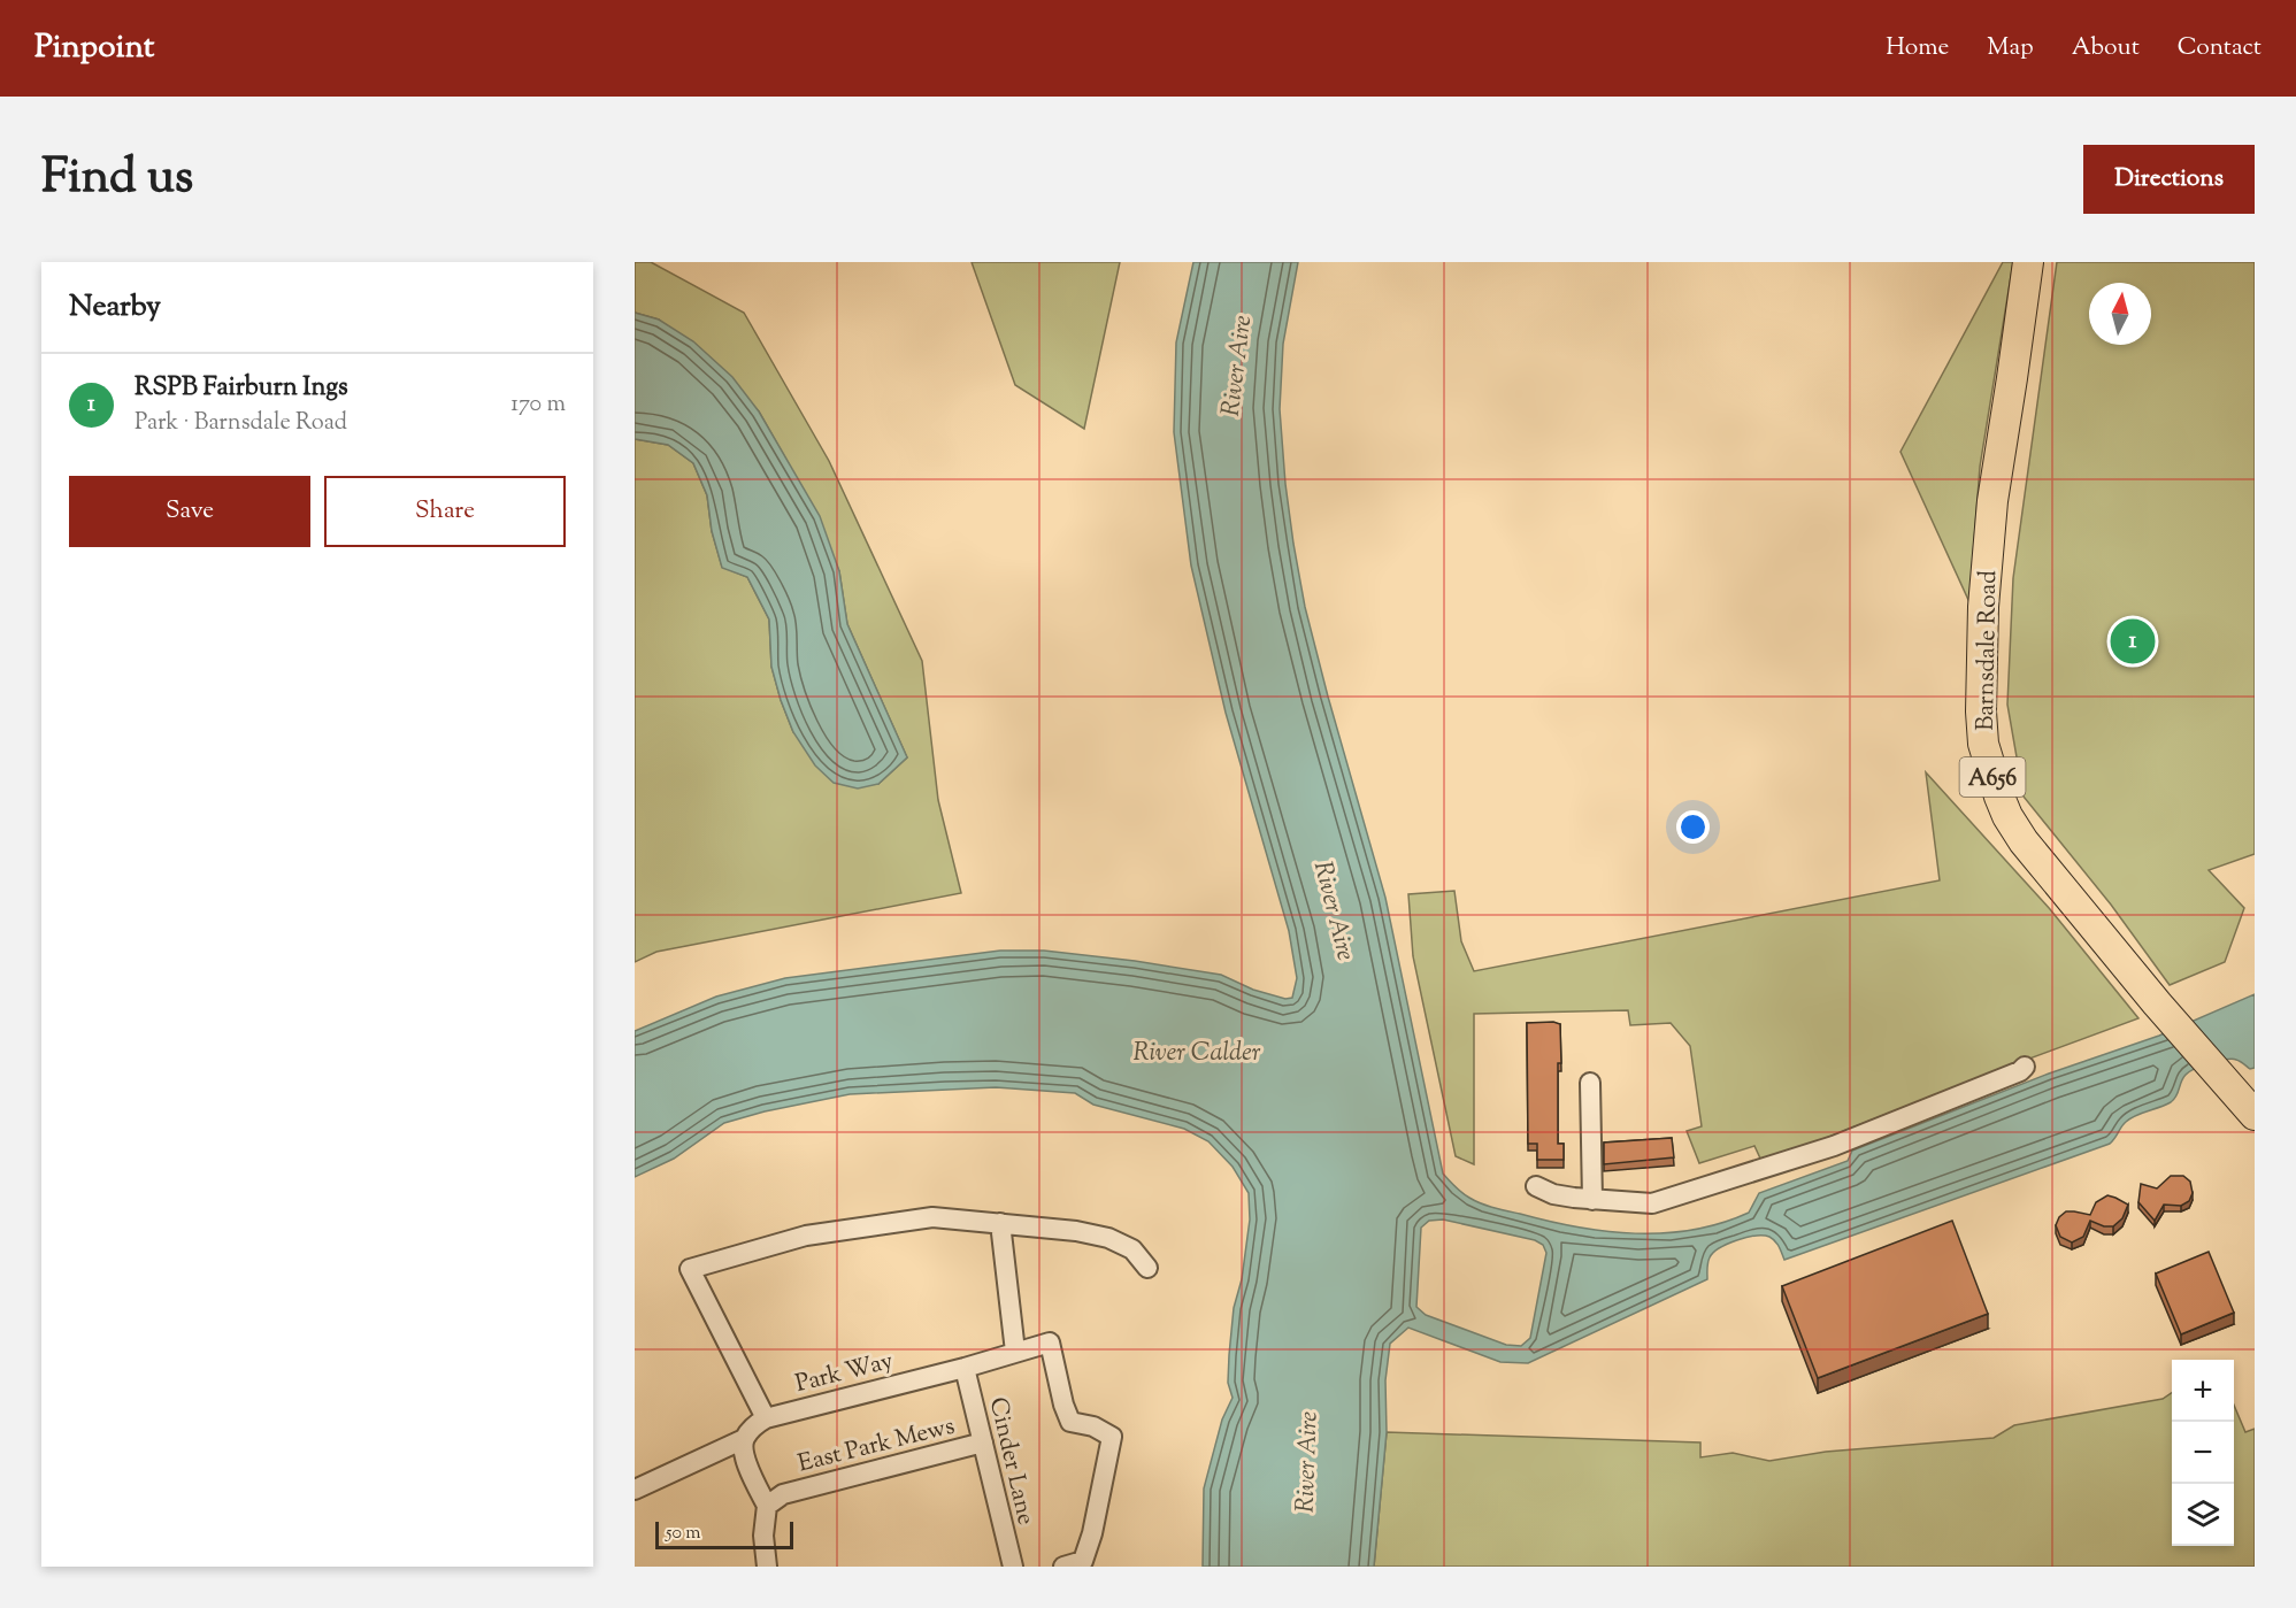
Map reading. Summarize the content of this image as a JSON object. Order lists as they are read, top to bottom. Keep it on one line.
{"streets":{"main road":["Barnsdale Road","A656"],"street":["Park Way","East Park Mews","Cinder Lane"]},"crossings":[["Park Way","Cinder Lane"],["East Park Mews","Cinder Lane"]],"water":["River Aire","River Calder"],"scale_bar":"50 m","north":"top","page":{"header":"Pinpoint","nav":["Home","Map","About","Contact"],"title":"Find us","buttons":["Directions",["Save","Share"]],"heading":"Nearby","list":[{"mark":"1","name":"RSPB Fairburn Ings","note":"Park · Barnsdale Road","value":"170 m"}],"pins":"1","map_buttons":["+","−"],"scale":"50 m"}}
